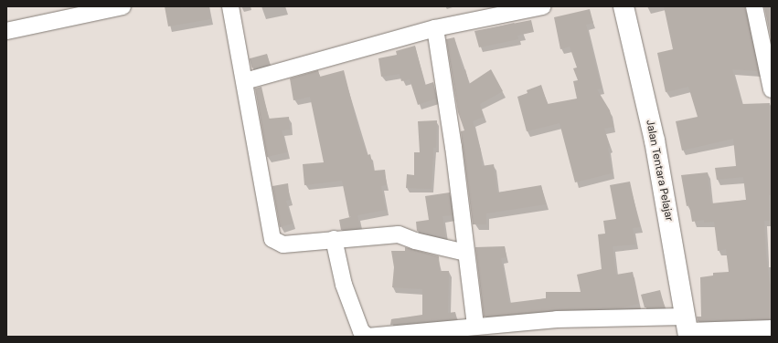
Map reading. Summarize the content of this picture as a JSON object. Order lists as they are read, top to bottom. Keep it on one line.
{"streets":{"highway":["Jalan Tentara Pelajar"]}}
